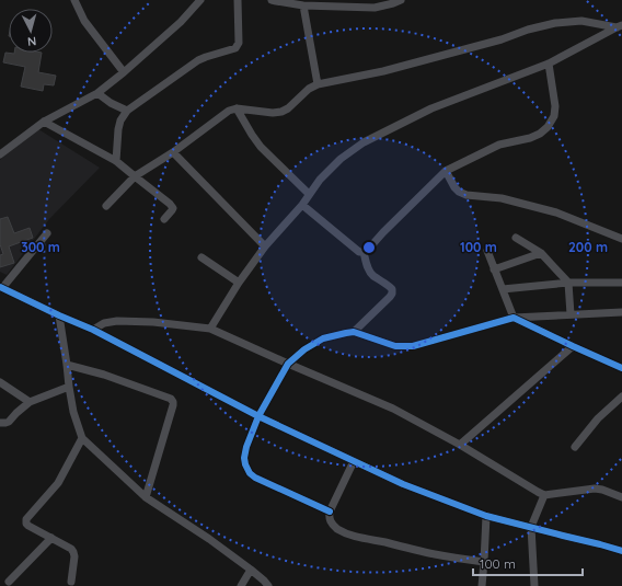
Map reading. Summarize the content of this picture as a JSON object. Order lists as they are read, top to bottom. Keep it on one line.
{"scale_bar":"100 m","north":"bottom","rings":["100 m","200 m","300 m"]}
